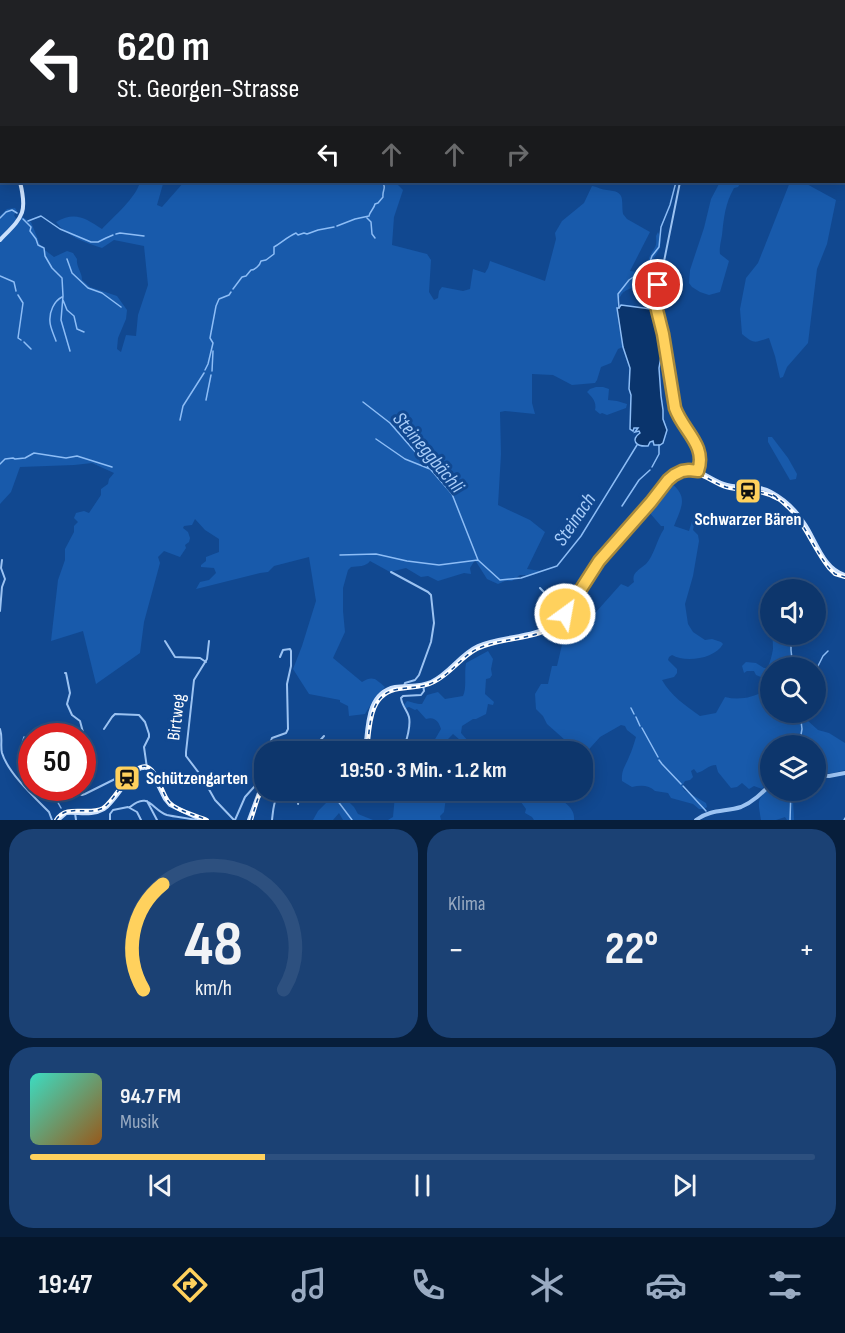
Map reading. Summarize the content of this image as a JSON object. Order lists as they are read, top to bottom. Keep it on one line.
{"streets":{"street":["Birtweg"]},"water":["Steineggbächli","Steinach"],"places":{"station":["Schwarzer Bären","Schützengarten"]},"page":{"turn":["620 m","St. Georgen-Strasse"],"limit":"50","trip":"19:50 · 3 Min. · 1.2 km","tile":"Klima","heat":["−","22°","+"],"song":["94.7 FM","Musik"],"tabs":"19:47","gauge":["48","km/h"]}}
